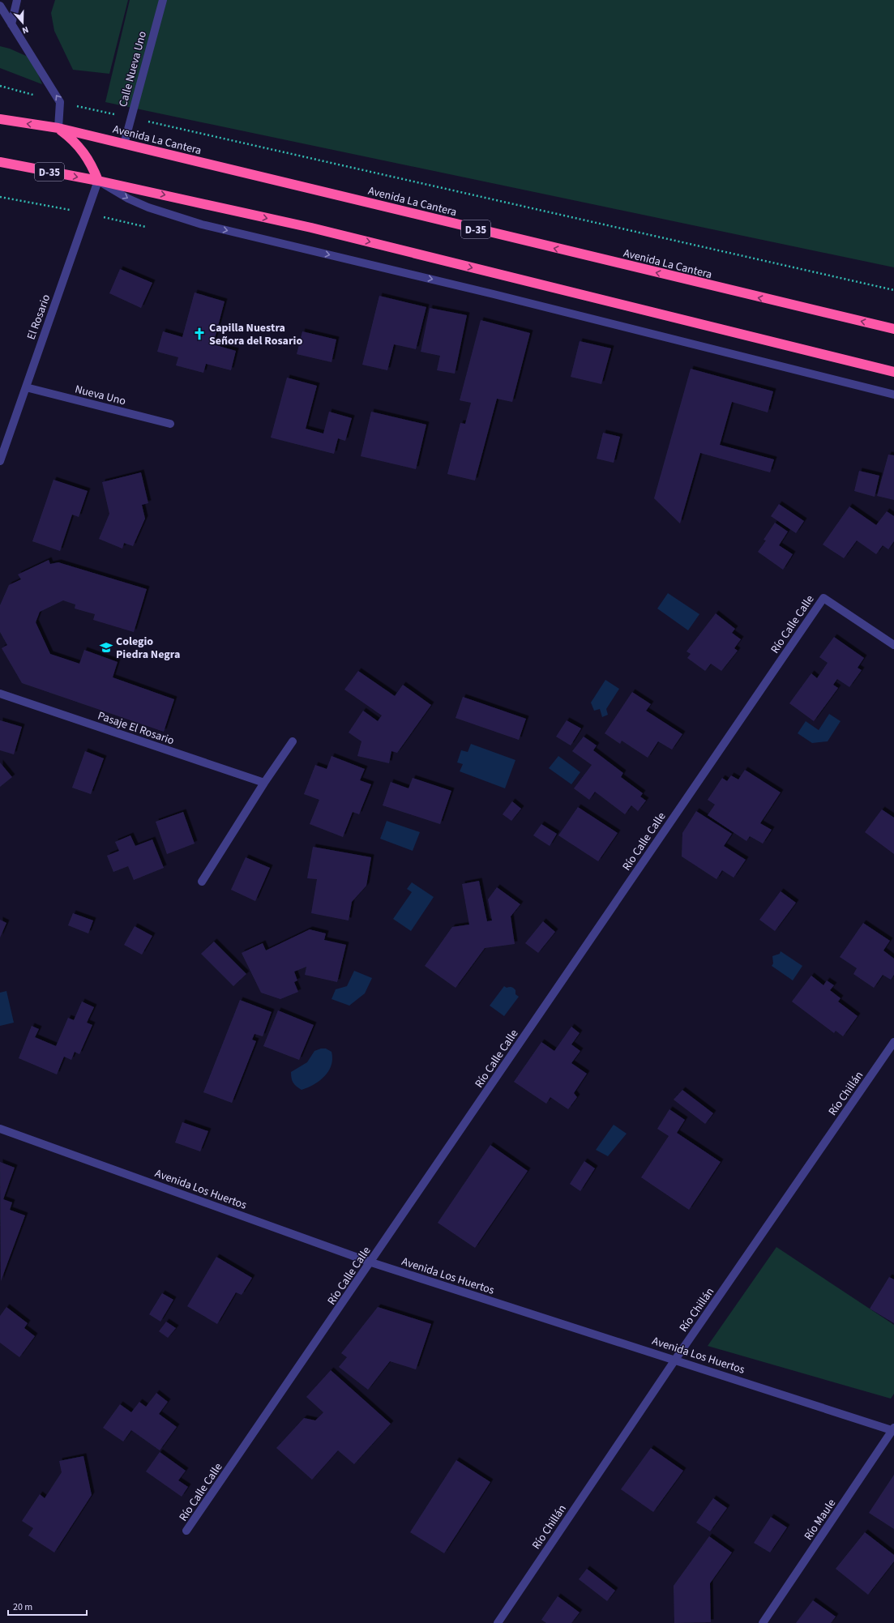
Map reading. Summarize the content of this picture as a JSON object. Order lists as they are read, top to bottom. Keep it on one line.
{"streets":{"highway":["Avenida La Cantera","D-35"],"street":["Calle Nueva Uno","El Rosario","Nueva Uno","Río Calle Calle","Pasaje El Rosario","Río Chillán","Avenida Los Huertos","Río Maule"]},"crossings":[["Calle Nueva Uno","Avenida La Cantera"],["D-35","El Rosario"],["El Rosario","Nueva Uno"],["Río Calle Calle","Avenida Los Huertos"],["Río Chillán","Avenida Los Huertos"],["Avenida Los Huertos","Río Maule"]],"places":{"church":["Capilla Nuestra Señora del Rosario"],"school or university":["Colegio Piedra Negra"]},"scale_bar":"20 m","north":"bottom"}
